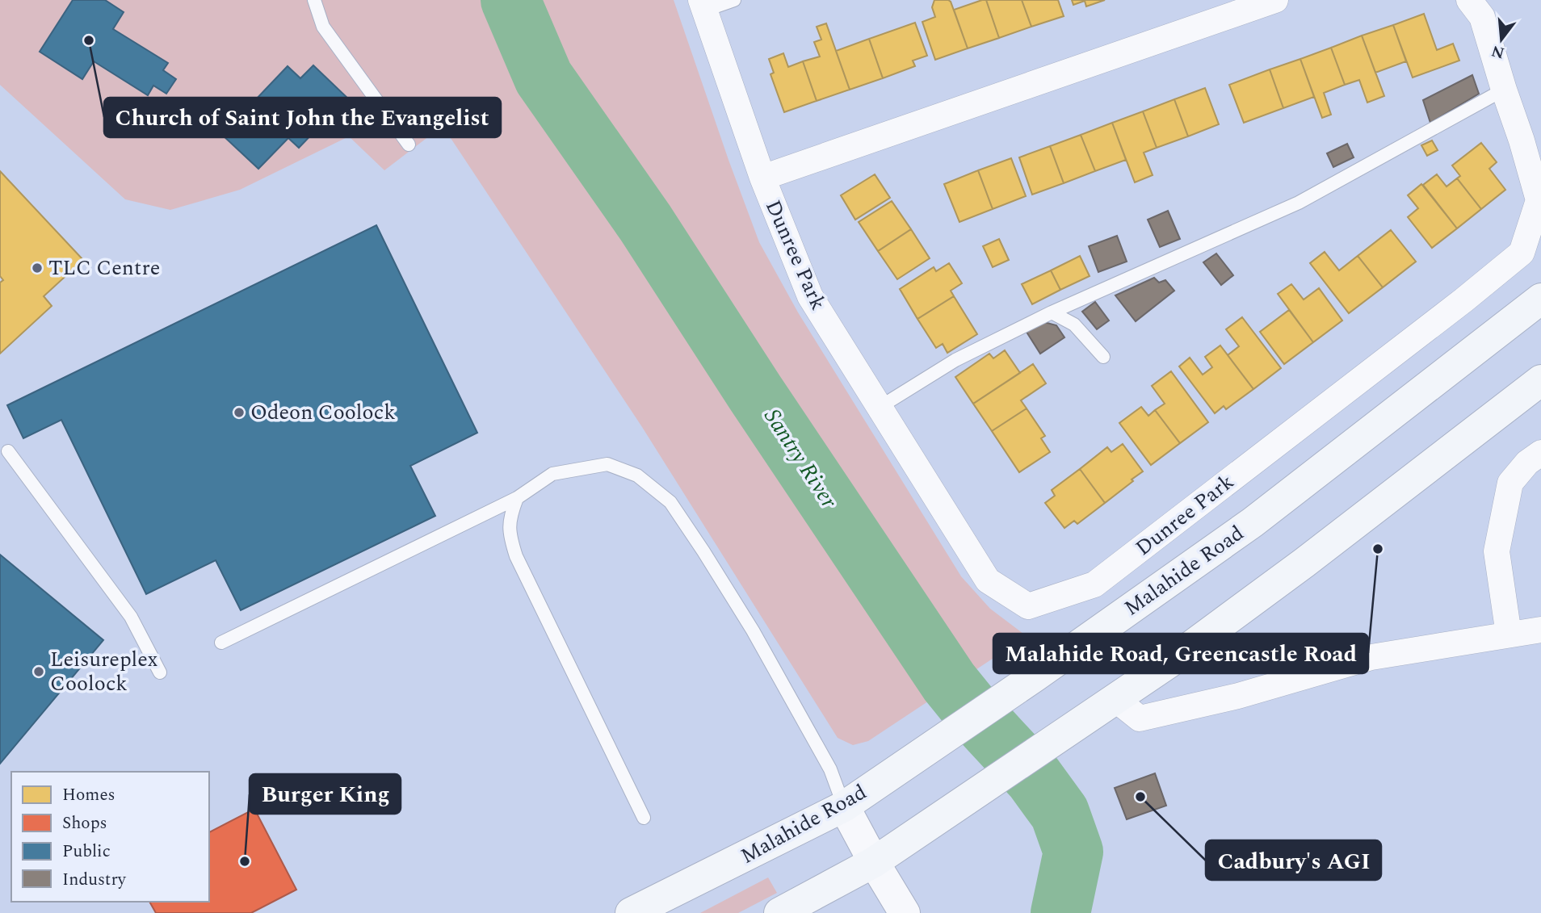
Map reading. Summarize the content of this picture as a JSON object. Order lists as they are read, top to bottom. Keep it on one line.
{"streets":{"main road":["Malahide Road"],"street":["Dunree Park"]},"water":["Santry River"],"places":["Church of Saint John the Evangelist","TLC Centre","Odeon Coolock","Malahide Road, Greencastle Road","Leisureplex Coolock","Cadbury's AGI","Burger King"],"legend":["Homes","Shops","Public","Industry"],"north":"bottom"}
